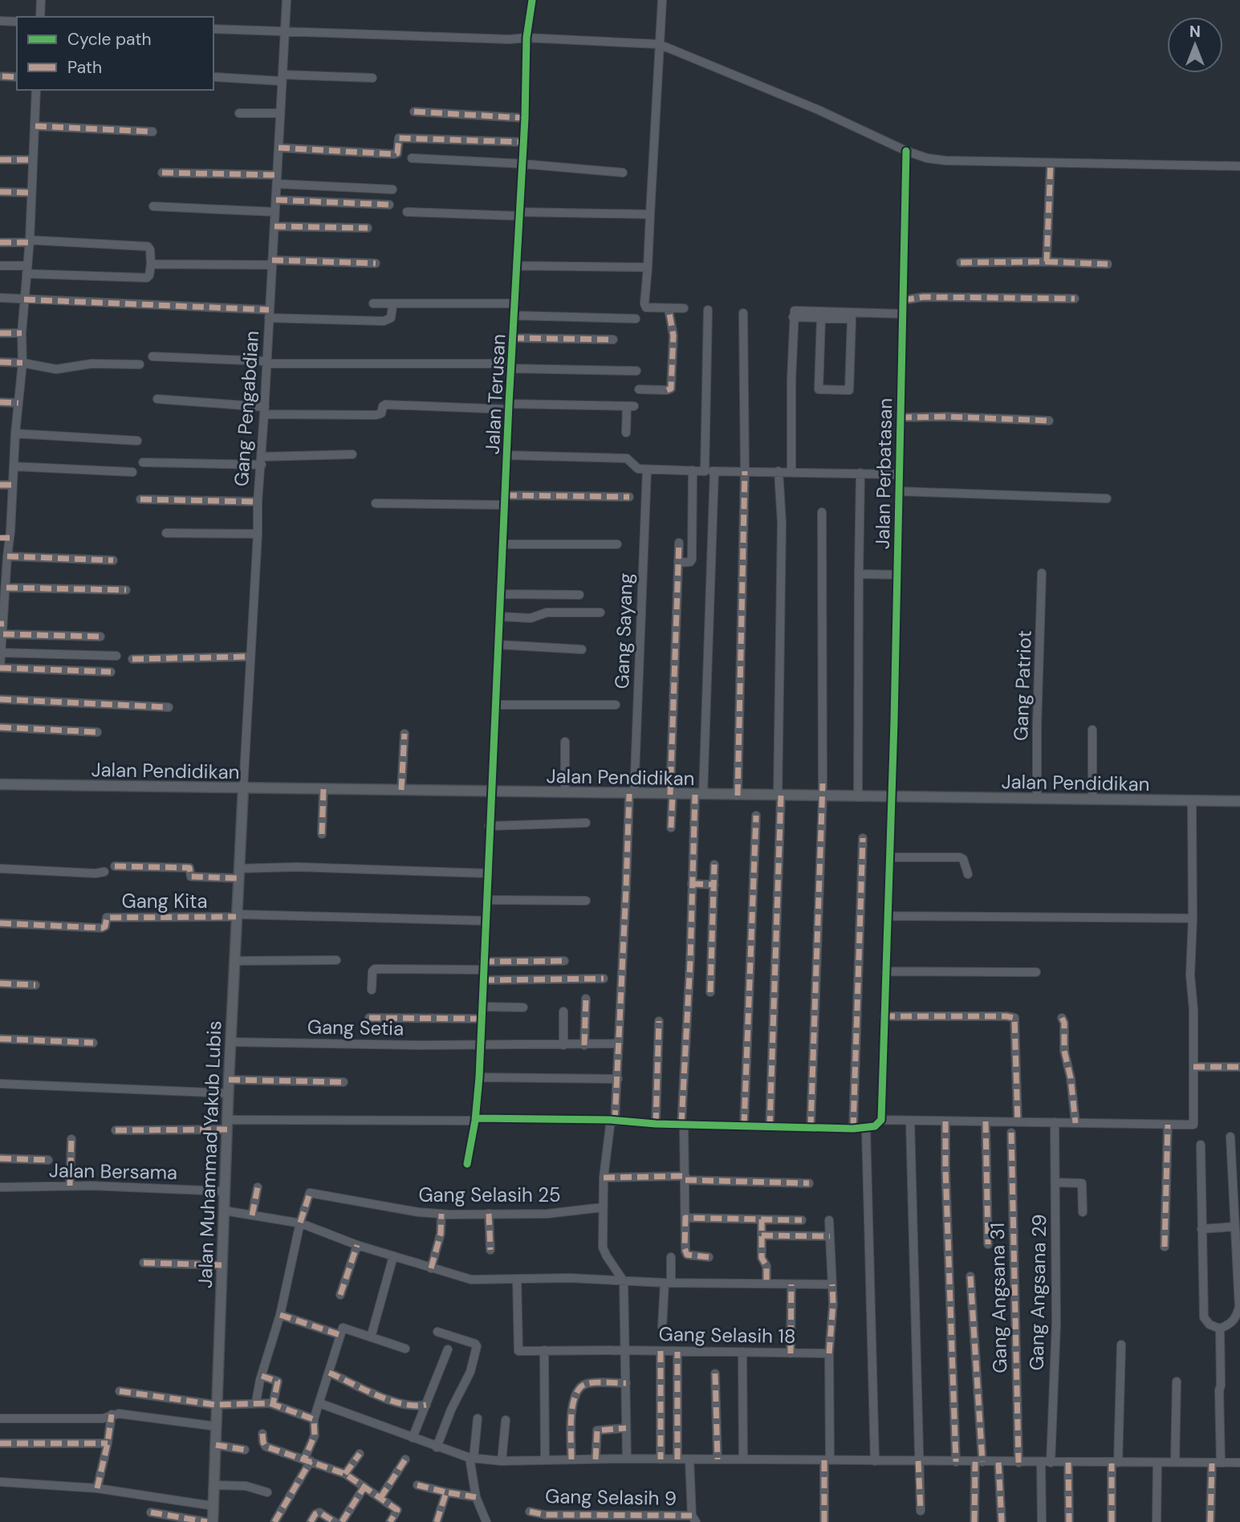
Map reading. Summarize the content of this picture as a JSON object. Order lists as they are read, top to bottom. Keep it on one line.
{"streets":{"main road":["Jalan Pendidikan","Jalan Muhammad Yakub Lubis"],"street":["Jalan Terusan","Gang Pengabdian","Jalan Perbatasan","Gang Sayang","Gang Patriot","Gang Kita","Gang Setia","Jalan Bersama","Gang Selasih 25","Gang Angsana 29","Gang Angsana 31","Gang Selasih 18","Gang Selasih 9"]},"crossings":[["Jalan Terusan","Jalan Pendidikan"],["Jalan Terusan","Gang Setia"],["Gang Pengabdian","Jalan Pendidikan"],["Gang Pengabdian","Jalan Muhammad Yakub Lubis"],["Jalan Perbatasan","Jalan Pendidikan"],["Gang Sayang","Jalan Pendidikan"],["Gang Sayang","Gang Setia"],["Gang Sayang","Gang Selasih 25"],["Gang Patriot","Jalan Pendidikan"],["Jalan Pendidikan","Jalan Muhammad Yakub Lubis"],["Gang Kita","Jalan Muhammad Yakub Lubis"],["Gang Setia","Jalan Muhammad Yakub Lubis"],["Jalan Muhammad Yakub Lubis","Jalan Bersama"]],"legend":["Cycle path","Path"],"north":"top"}
